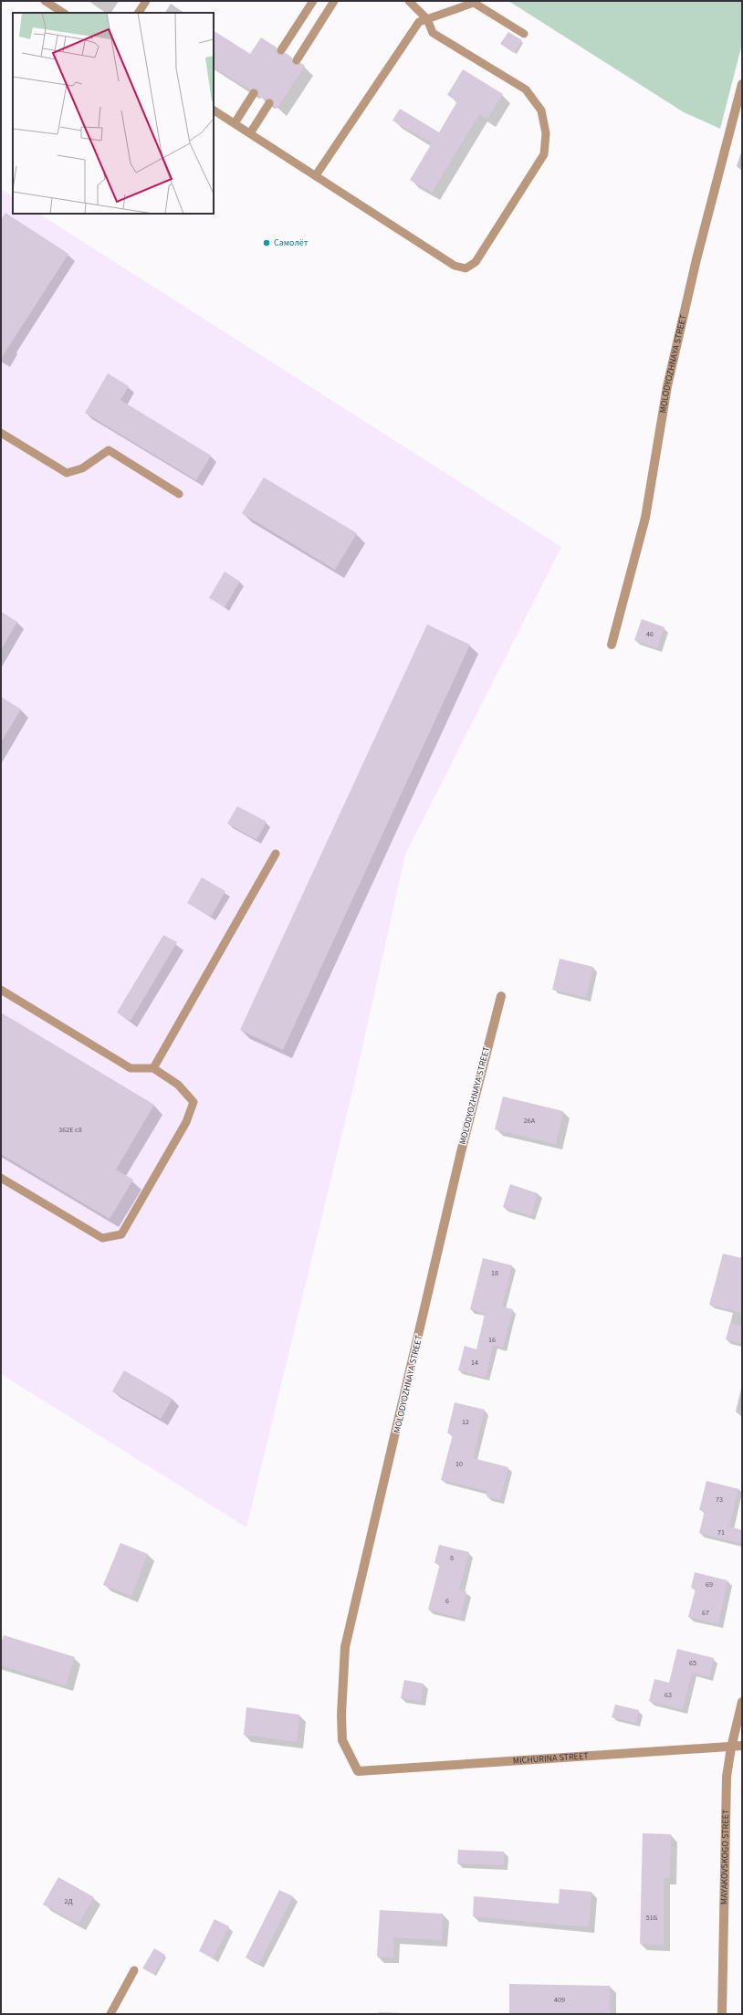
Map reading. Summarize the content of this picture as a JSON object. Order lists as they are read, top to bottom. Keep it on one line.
{"streets":{"street":["MOLODYOZHNAYA STREET","MICHURINA STREET","MAYAKOVSKOGO STREET"]},"crossings":[["MOLODYOZHNAYA STREET","MICHURINA STREET"],["MICHURINA STREET","MAYAKOVSKOGO STREET"]],"places":["Самолёт"],"house_numbers":["46","26А","362Е с8","18","16","14","12","10","73","71","8","69","6","67","65","63","2Д","51Б","409"]}
